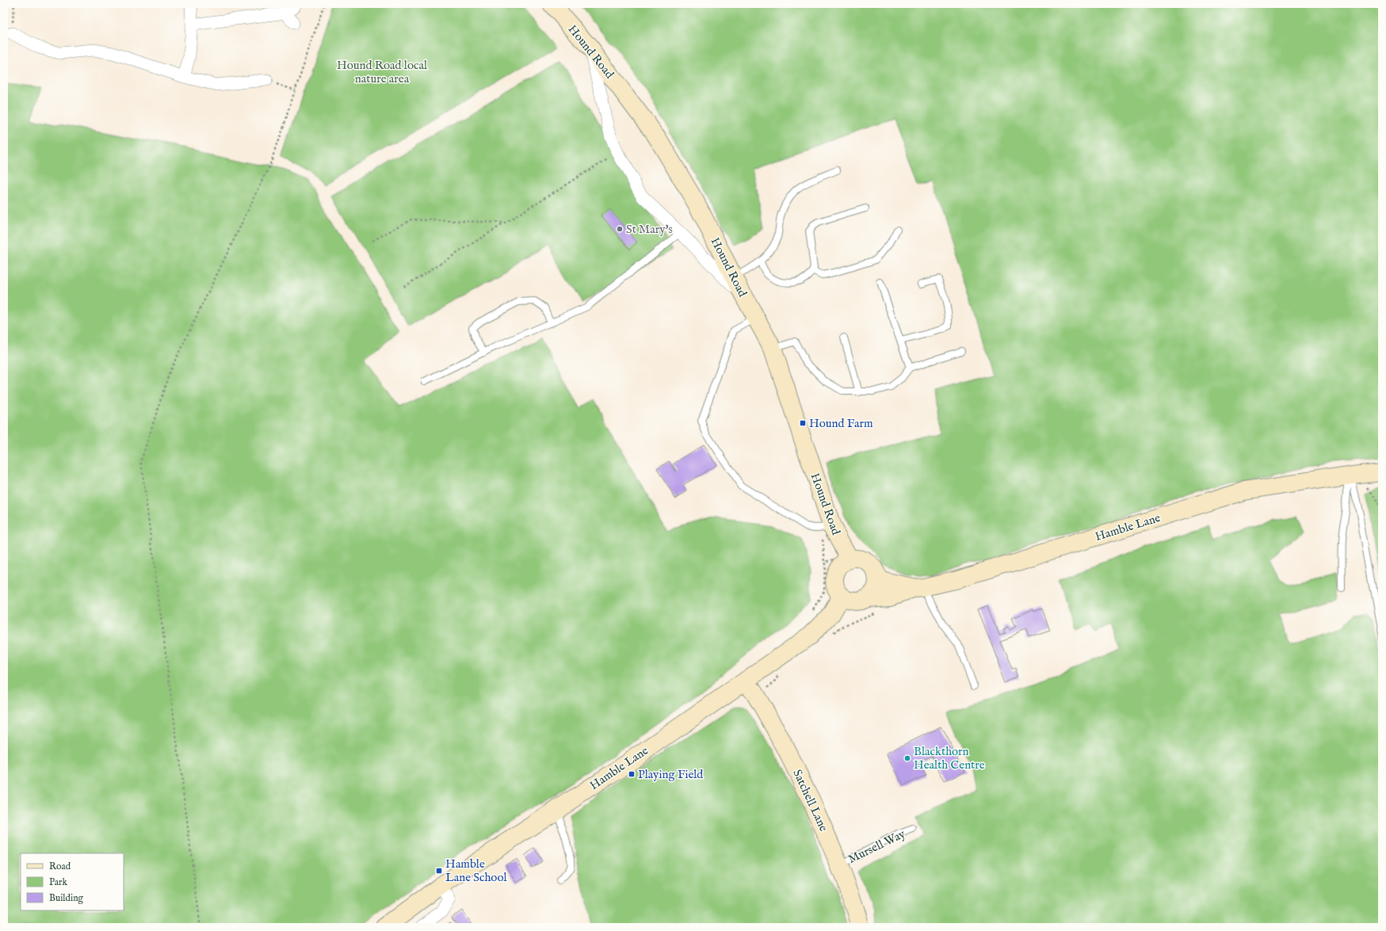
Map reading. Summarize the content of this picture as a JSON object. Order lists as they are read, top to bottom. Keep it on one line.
{"streets":{"main road":["Hound Road","Hamble Lane","Satchell Lane"],"lane":["Mursell Way"]},"crossings":[["Hound Road","Hamble Lane"],["Hamble Lane","Satchell Lane"],["Satchell Lane","Mursell Way"]],"parks":["Hound Road local nature area"],"places":{"other":["St Mary's","Blackthorn Health Centre"],"transit":["Hound Farm","Playing Field","Hamble Lane School"]},"legend":["Road","Park","Building"]}
